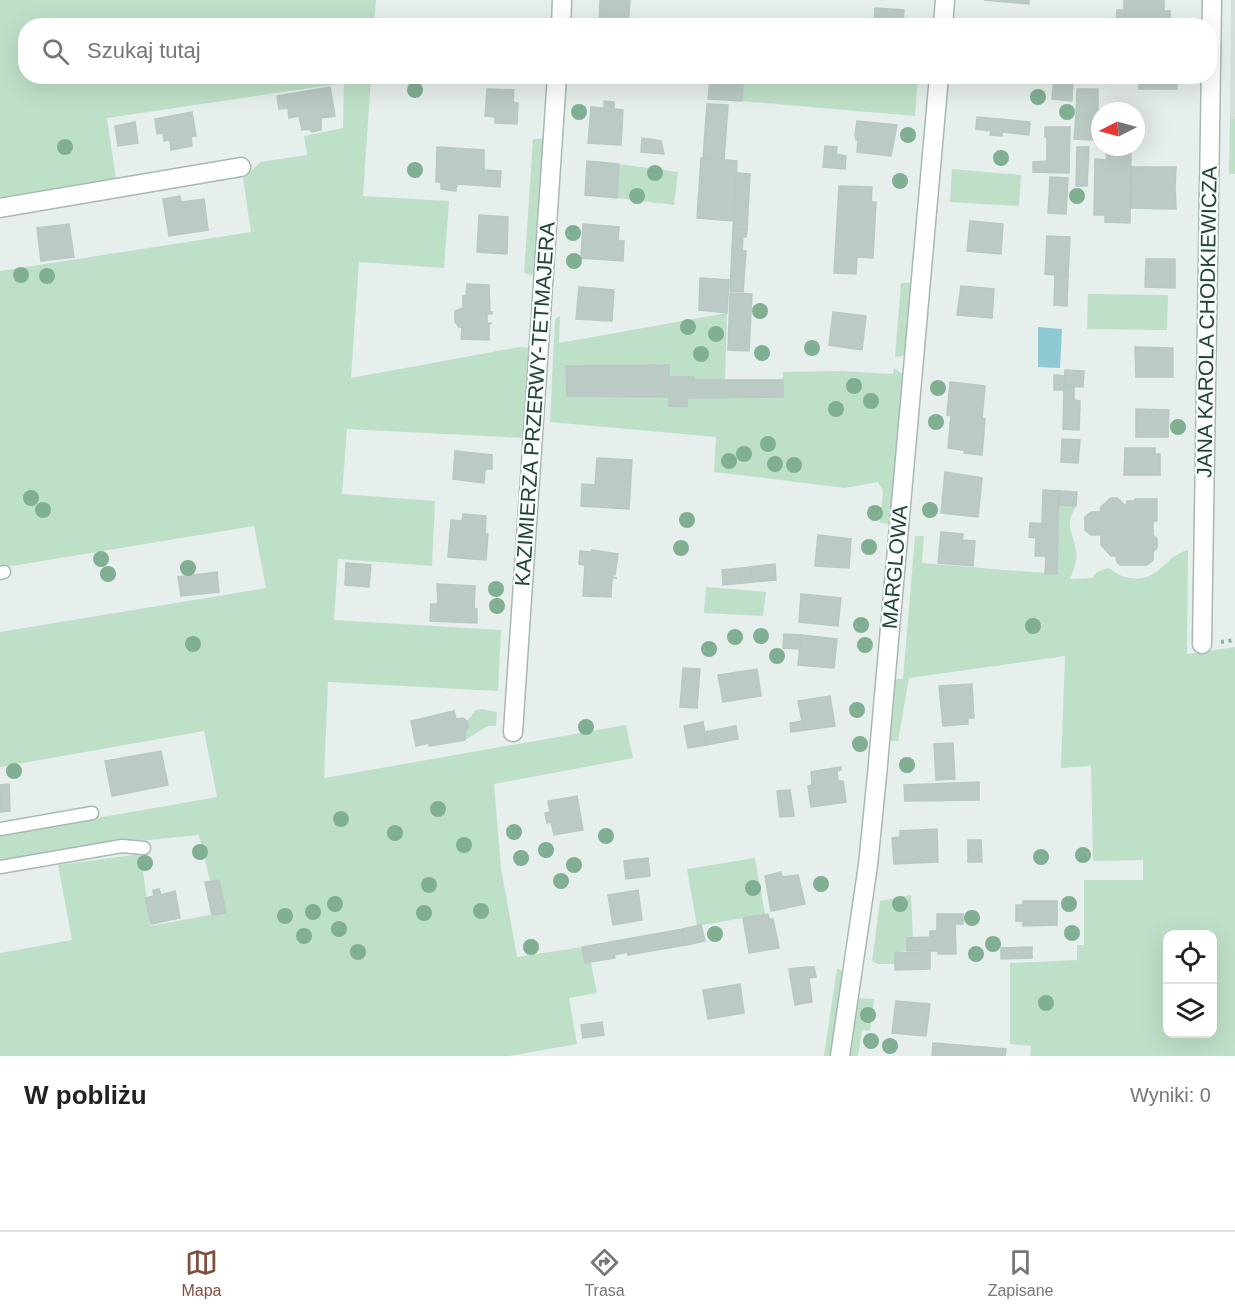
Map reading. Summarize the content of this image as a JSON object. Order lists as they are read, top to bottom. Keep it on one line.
{"streets":{"street":["JANA KAROLA CHODKIEWICZA","KAZIMIERZA PRZERWY-TETMAJERA","MARGLOWA"]},"north":"left","page":{"search":"Szukaj tutaj","heading":["W pobliżu","Wyniki: 0"],"nav":["Mapa","Trasa","Zapisane"]}}
